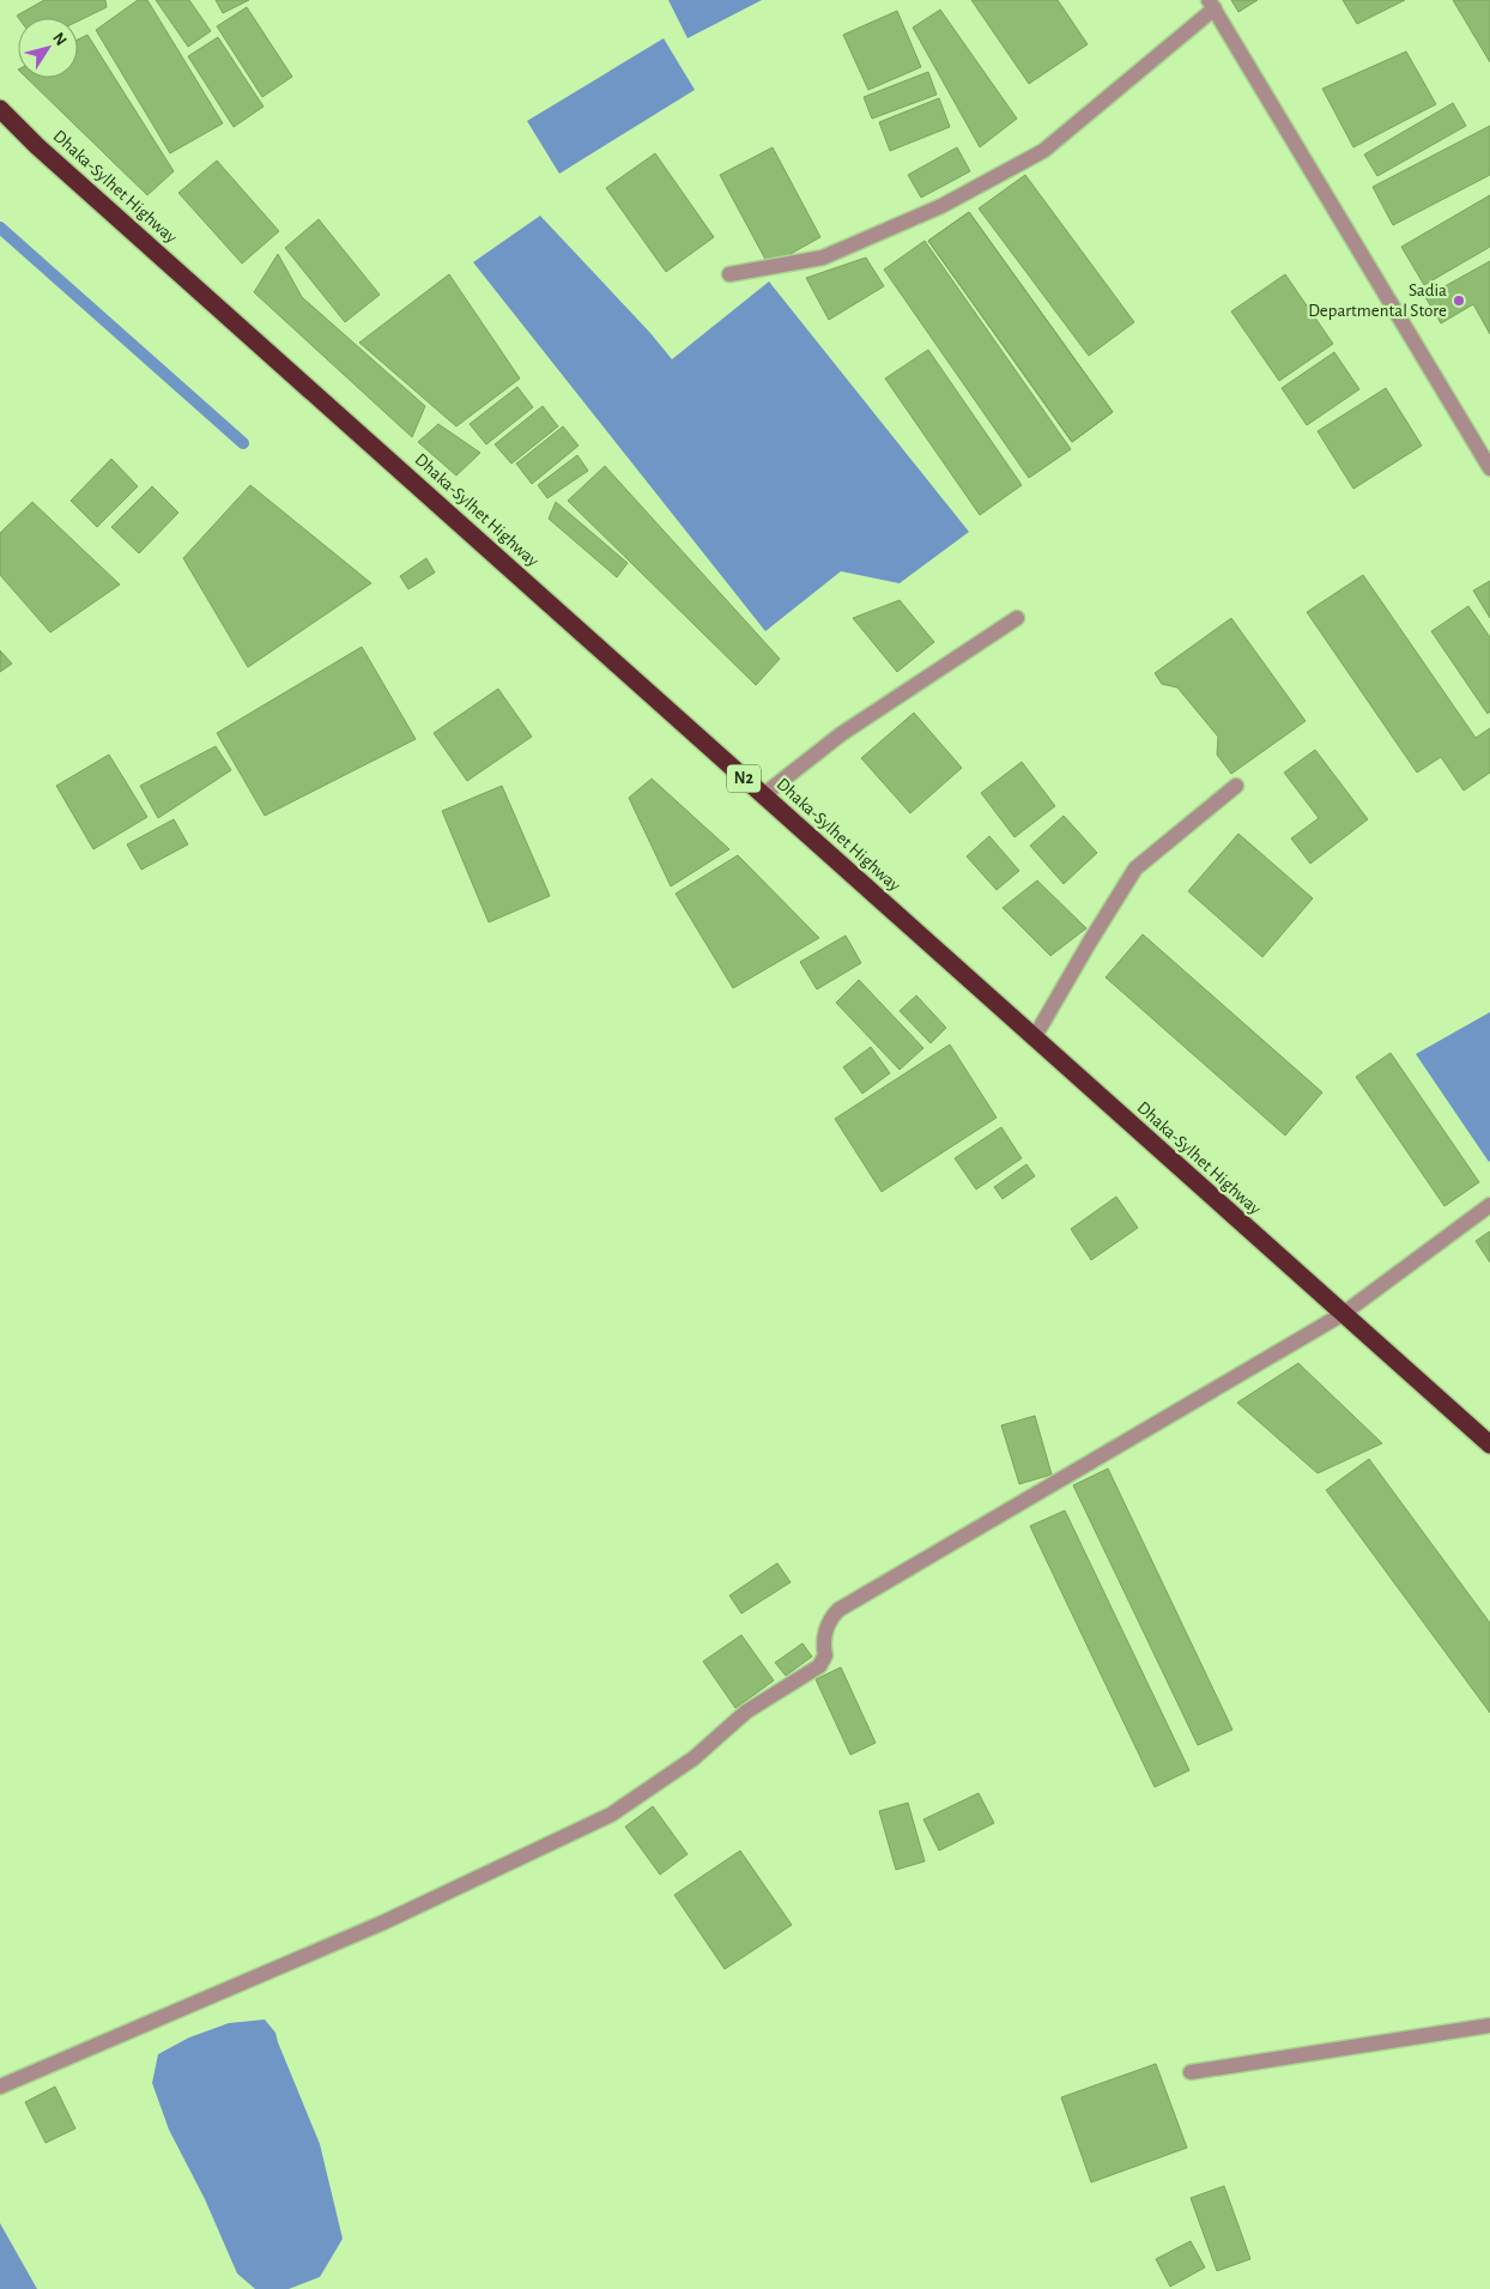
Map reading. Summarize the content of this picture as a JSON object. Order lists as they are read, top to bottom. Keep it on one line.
{"streets":{"highway":["Dhaka-Sylhet Highway","N2"]},"places":["Sadia Departmental Store"],"north":"top right"}
